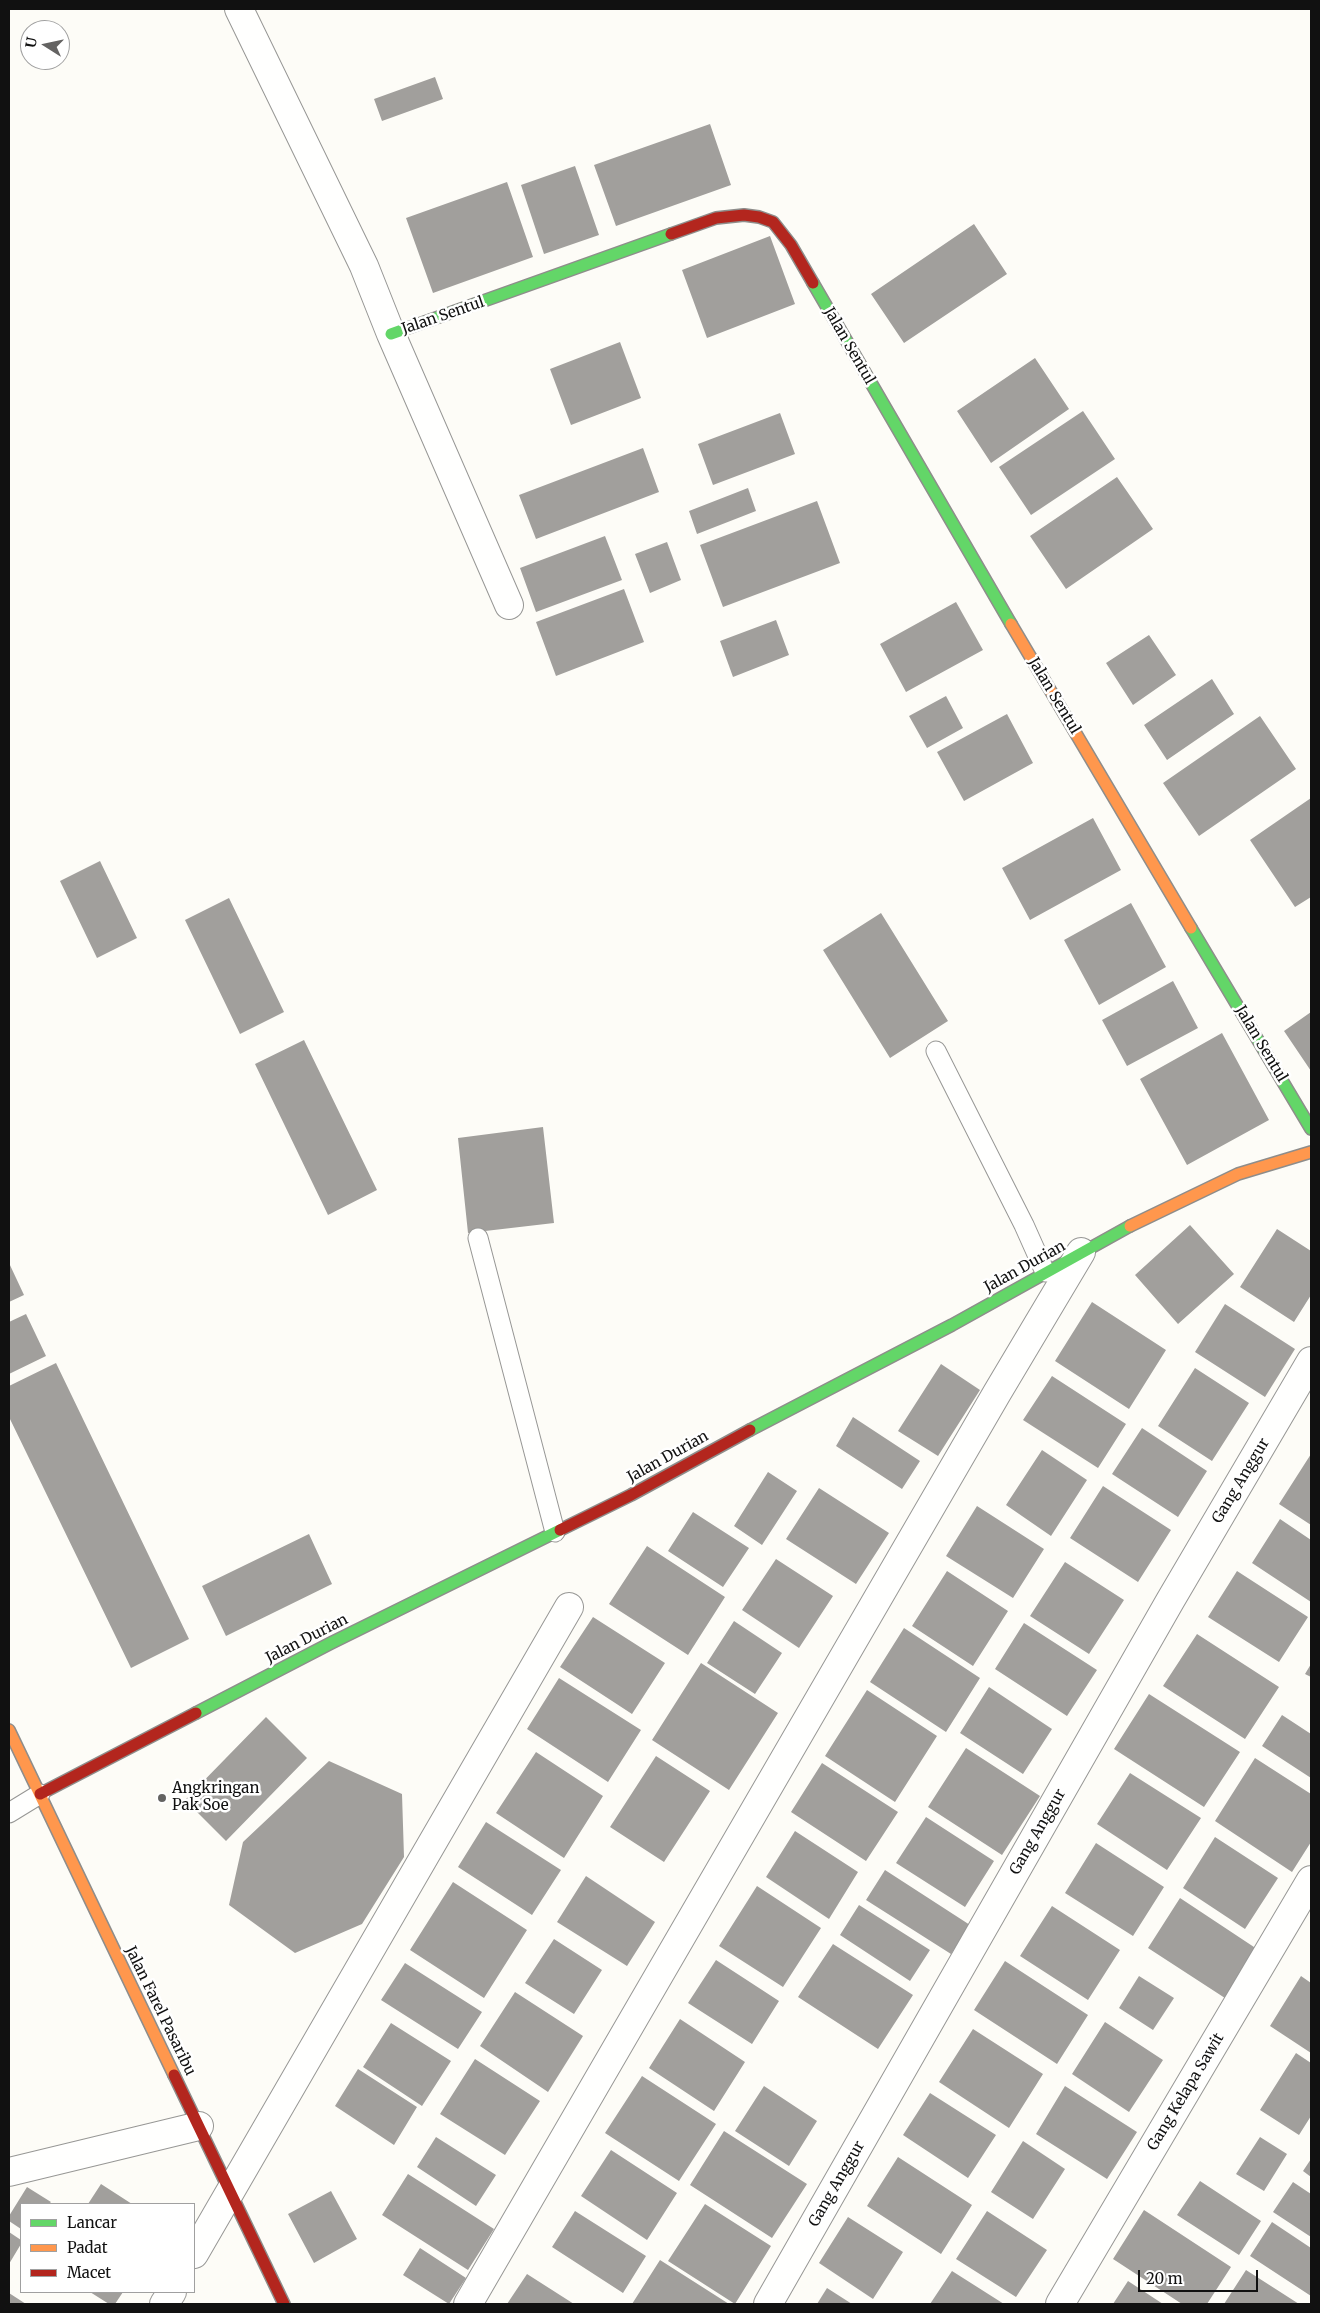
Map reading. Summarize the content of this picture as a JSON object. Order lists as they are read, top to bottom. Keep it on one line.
{"streets":{"street":["Jalan Sentul","Jalan Durian","Gang Anggur","Jalan Farel Pasaribu","Gang Kelapa Sawit"]},"crossings":[["Jalan Durian","Jalan Farel Pasaribu"]],"places":["Angkringan Pak Soe"],"legend":["Lancar","Padat","Macet"],"scale_bar":"20 m","north":"left"}
